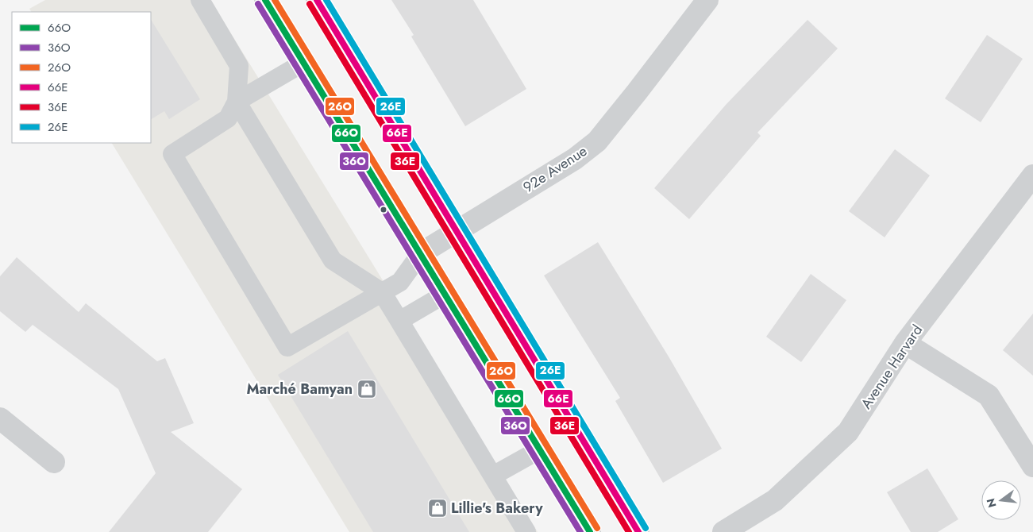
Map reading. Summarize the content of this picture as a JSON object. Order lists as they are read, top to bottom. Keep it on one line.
{"streets":{"street":["92e Avenue","Avenue Harvard"]},"places":{"shop":["Marché Bamyan","Lillie's Bakery"]},"lines":["transit line 66O","transit line 26O","transit line 66E","transit line 26E","transit line 36O","transit line 36E"],"legend":["66O","36O","26O","66E","36E","26E"],"north":"left"}
